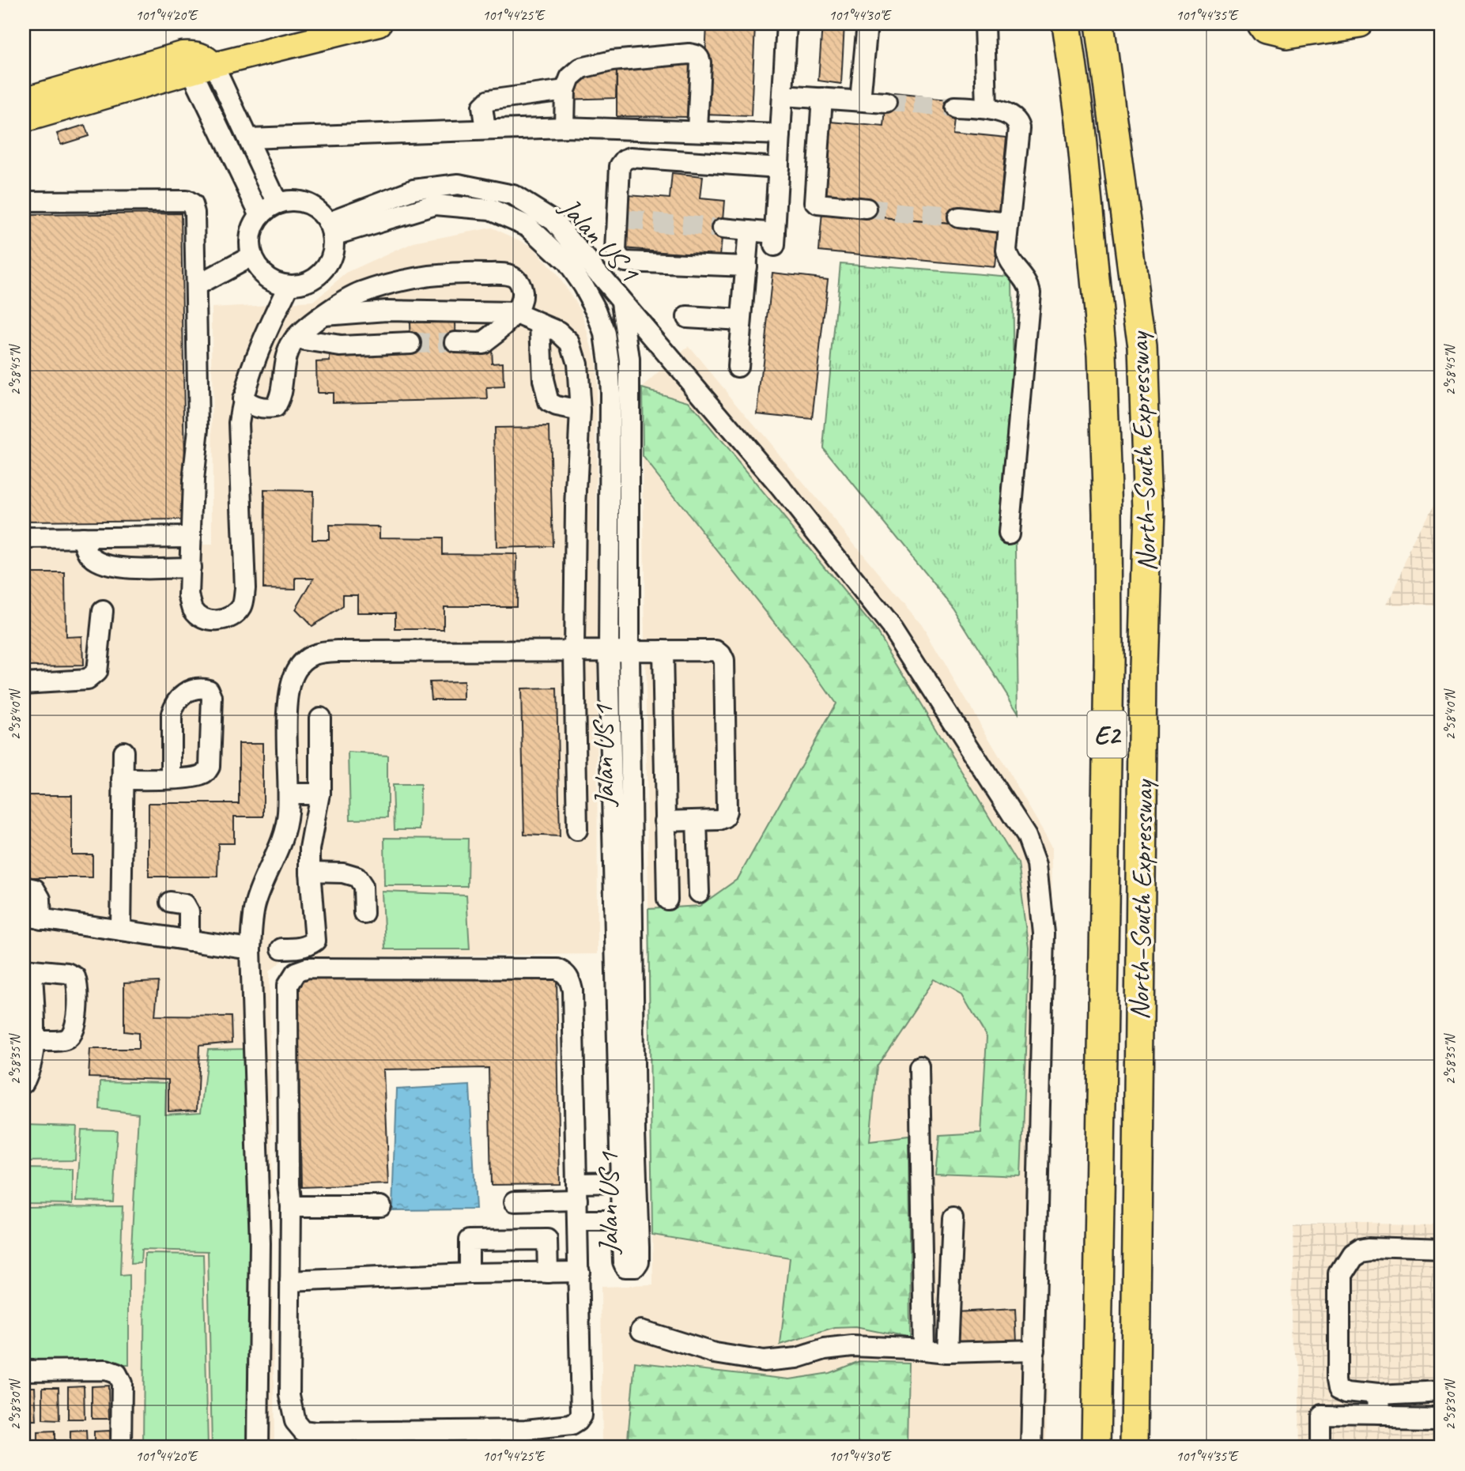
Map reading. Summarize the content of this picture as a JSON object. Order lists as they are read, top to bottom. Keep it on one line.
{"streets":{"highway":["North–South Expressway","E2"],"street":["Jalan US 1"]},"coordinates":["101°44'20\"E","101°44'25\"E","101°44'30\"E","101°44'35\"E","2°58'45\"N","2°58'40\"N","2°58'35\"N","2°58'30\"N"]}
